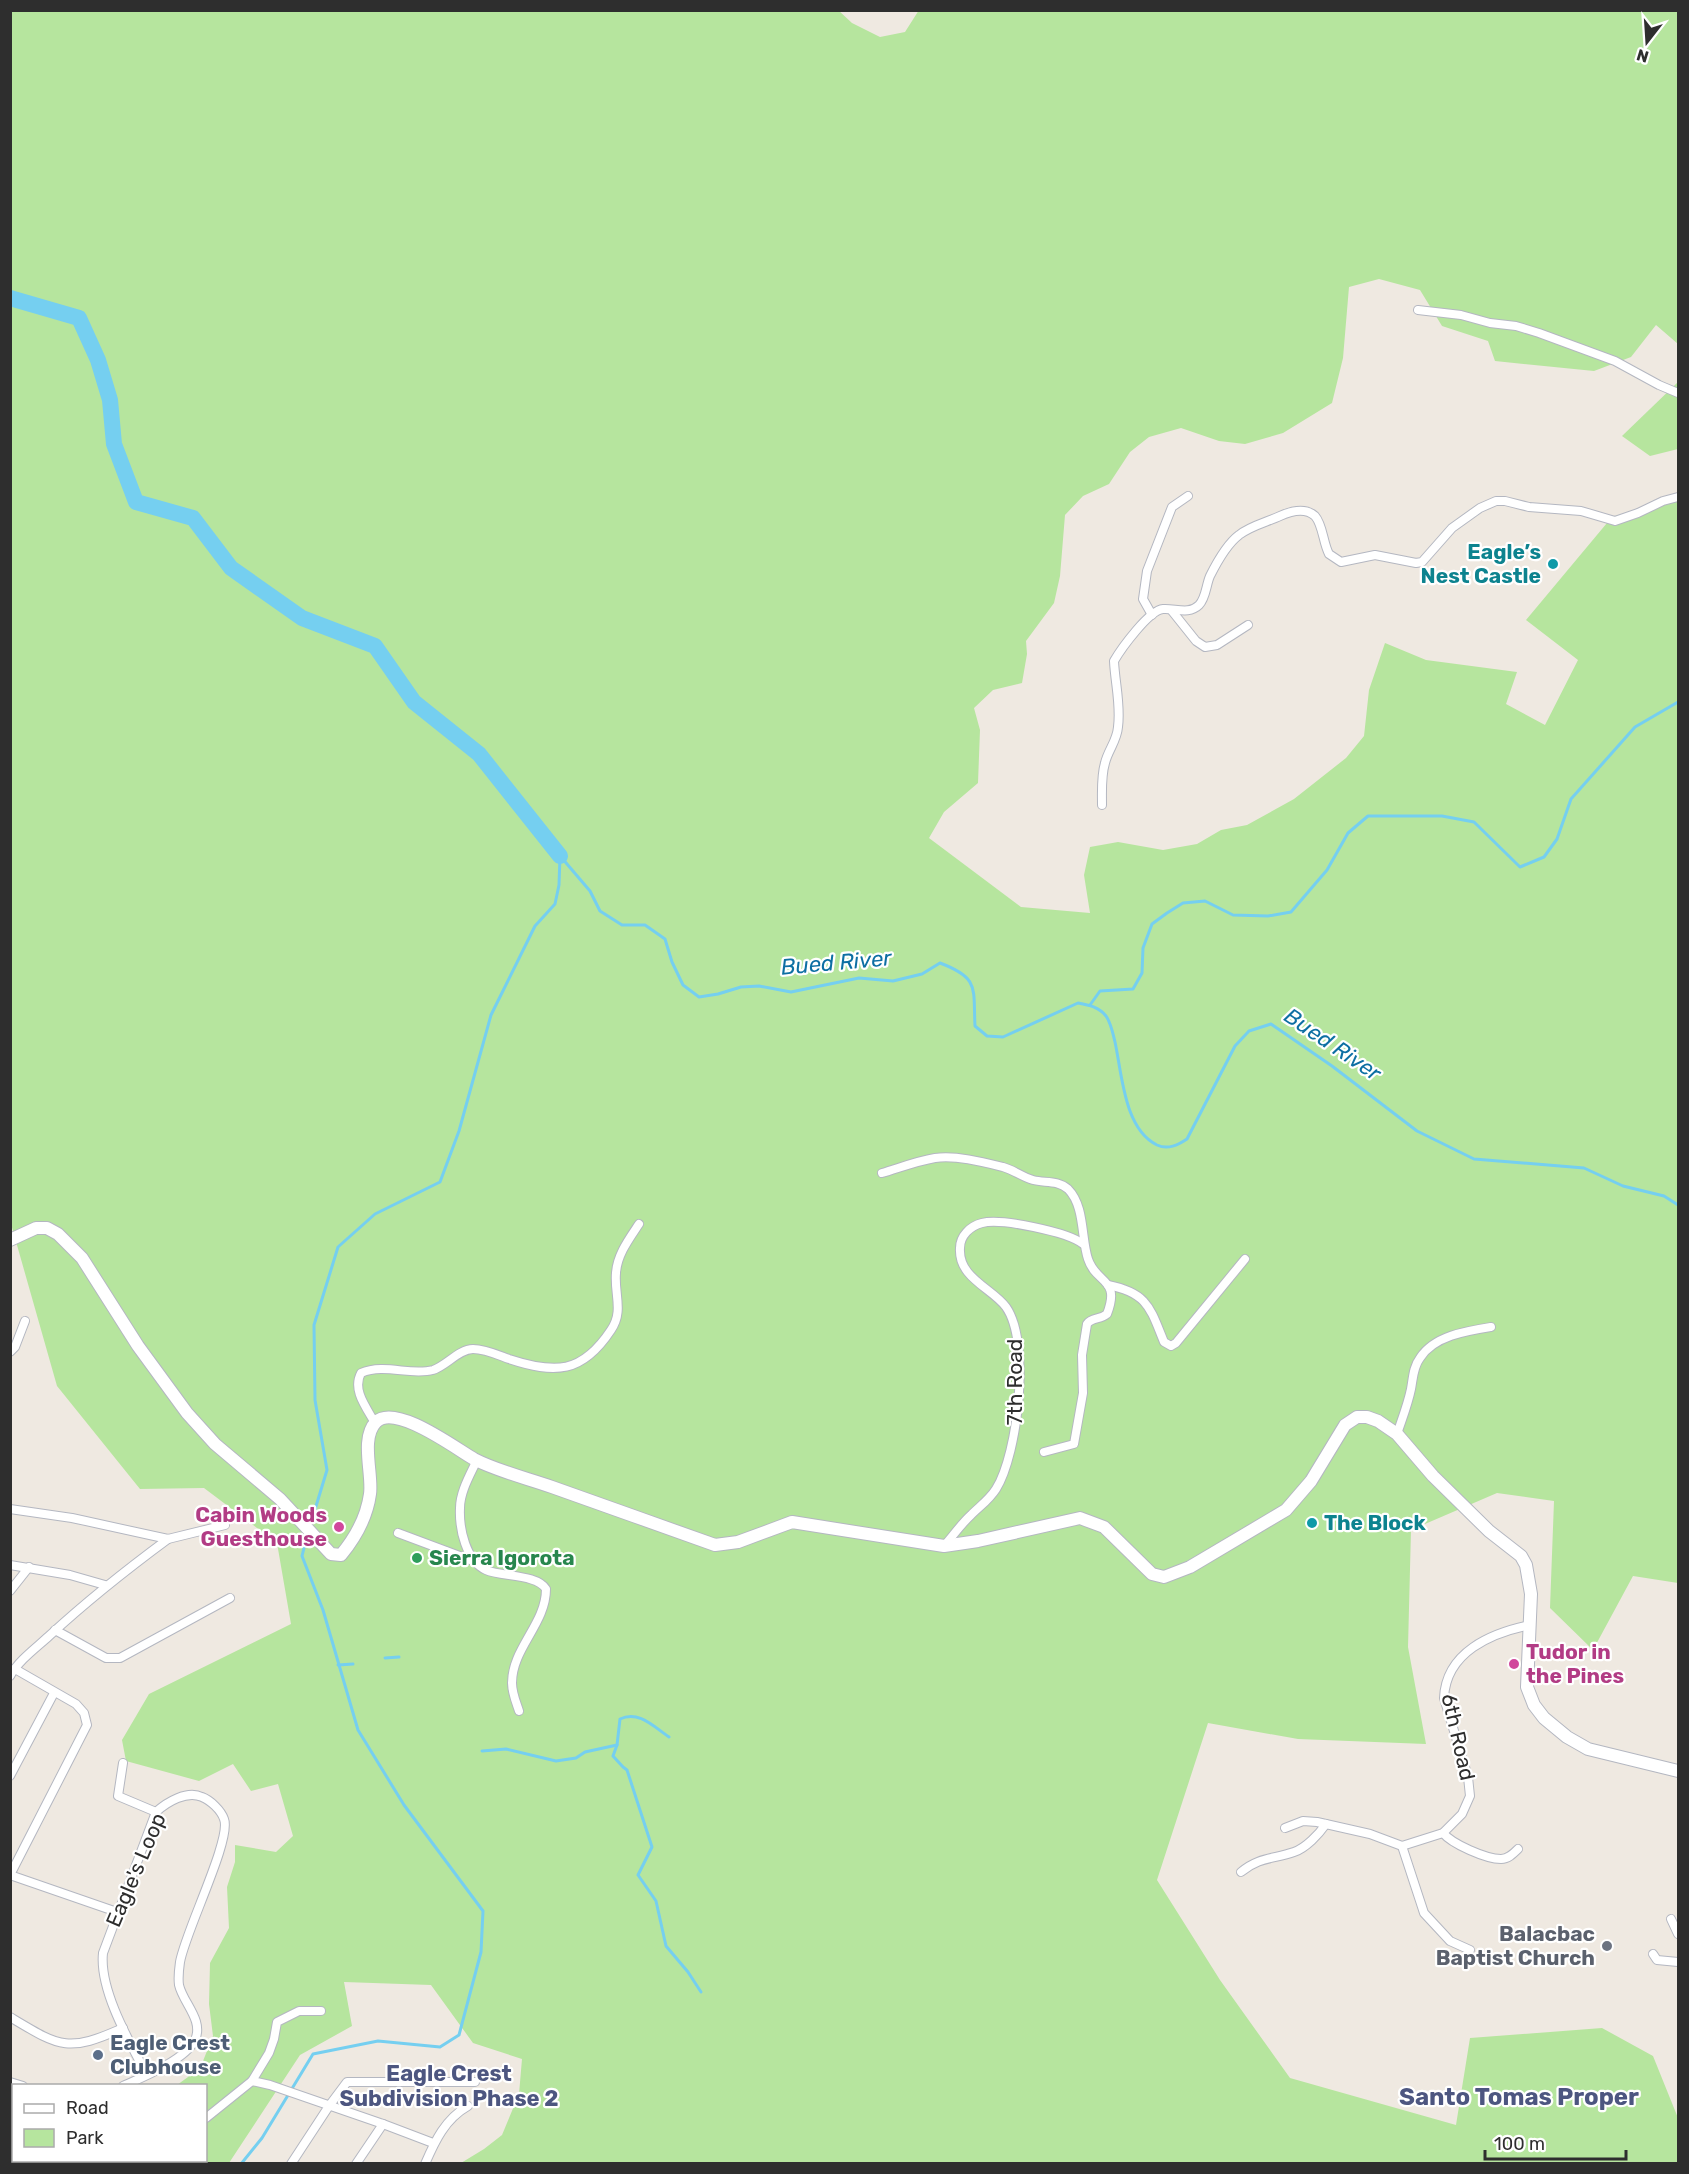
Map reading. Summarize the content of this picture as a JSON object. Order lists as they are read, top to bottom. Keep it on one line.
{"streets":{"street":["7th Road","6th Road","Eagle's Loop"]},"districts":["Eagle Crest Subdivision Phase 2","Santo Tomas Proper"],"water":["Bued River"],"places":["Eagle’s Nest Castle","The Block","Cabin Woods Guesthouse","Sierra Igorota","Tudor in the Pines","Balacbac Baptist Church","Eagle Crest Clubhouse"],"legend":["Road","Park"],"scale_bar":"100 m","north":"bottom"}
